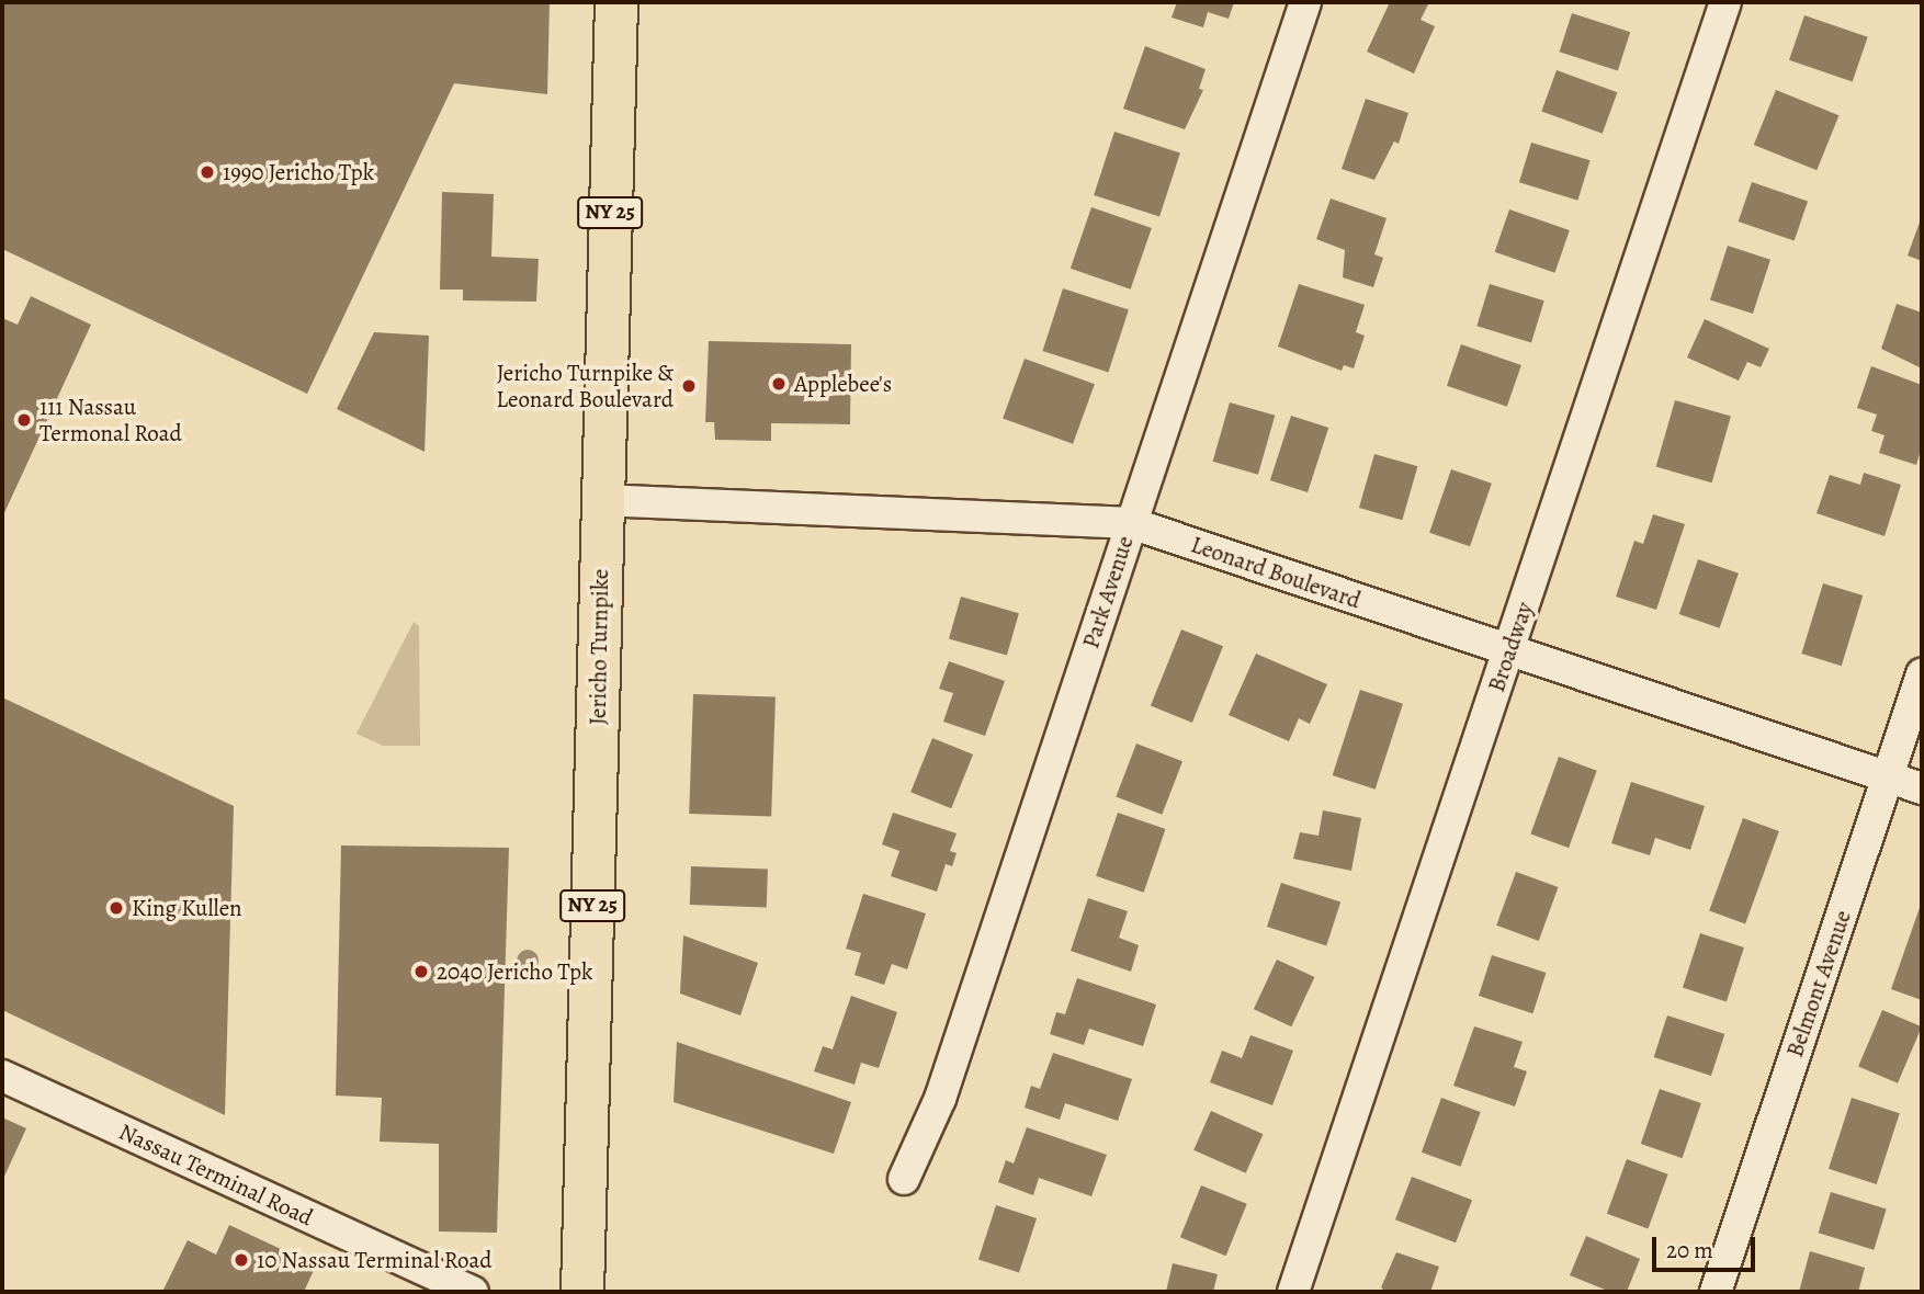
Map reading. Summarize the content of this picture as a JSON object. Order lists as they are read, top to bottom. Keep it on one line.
{"streets":{"main road":["NY 25","Jericho Turnpike"],"street":["Leonard Boulevard","Park Avenue","Broadway","Belmont Avenue","Nassau Terminal Road"]},"crossings":[["Leonard Boulevard","Park Avenue"],["Leonard Boulevard","Jericho Turnpike"],["Leonard Boulevard","Broadway"],["Leonard Boulevard","Belmont Avenue"]],"places":["1990 Jericho Tpk","Applebee's","Jericho Turnpike & Leonard Boulevard","111 Nassau Termonal Road","King Kullen","2040 Jericho Tpk","10 Nassau Terminal Road"],"scale_bar":"20 m"}
